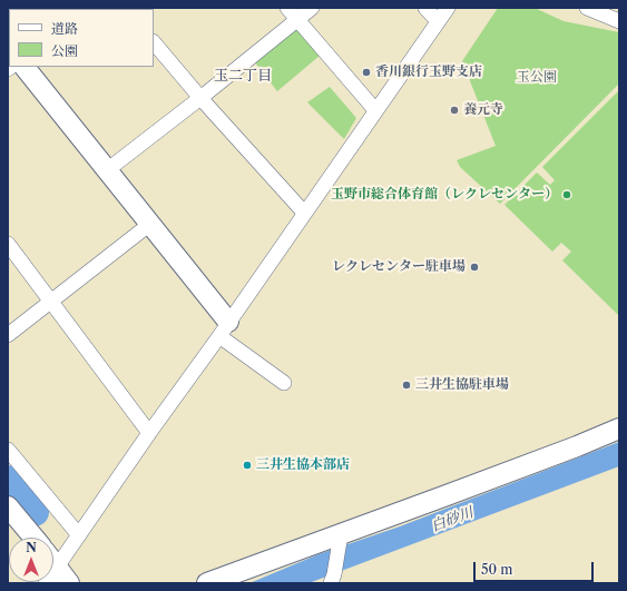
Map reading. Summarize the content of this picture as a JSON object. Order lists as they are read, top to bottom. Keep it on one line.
{"districts":["玉二丁目"],"water":["白砂川"],"parks":["玉公園"],"places":["香川銀行玉野支店","養元寺","玉野市総合体育館（レクレセンター）","レクレセンター駐車場","三井生協駐車場","三井生協本部店"],"legend":["道路","公園"],"scale_bar":"50 m","north":"top"}
